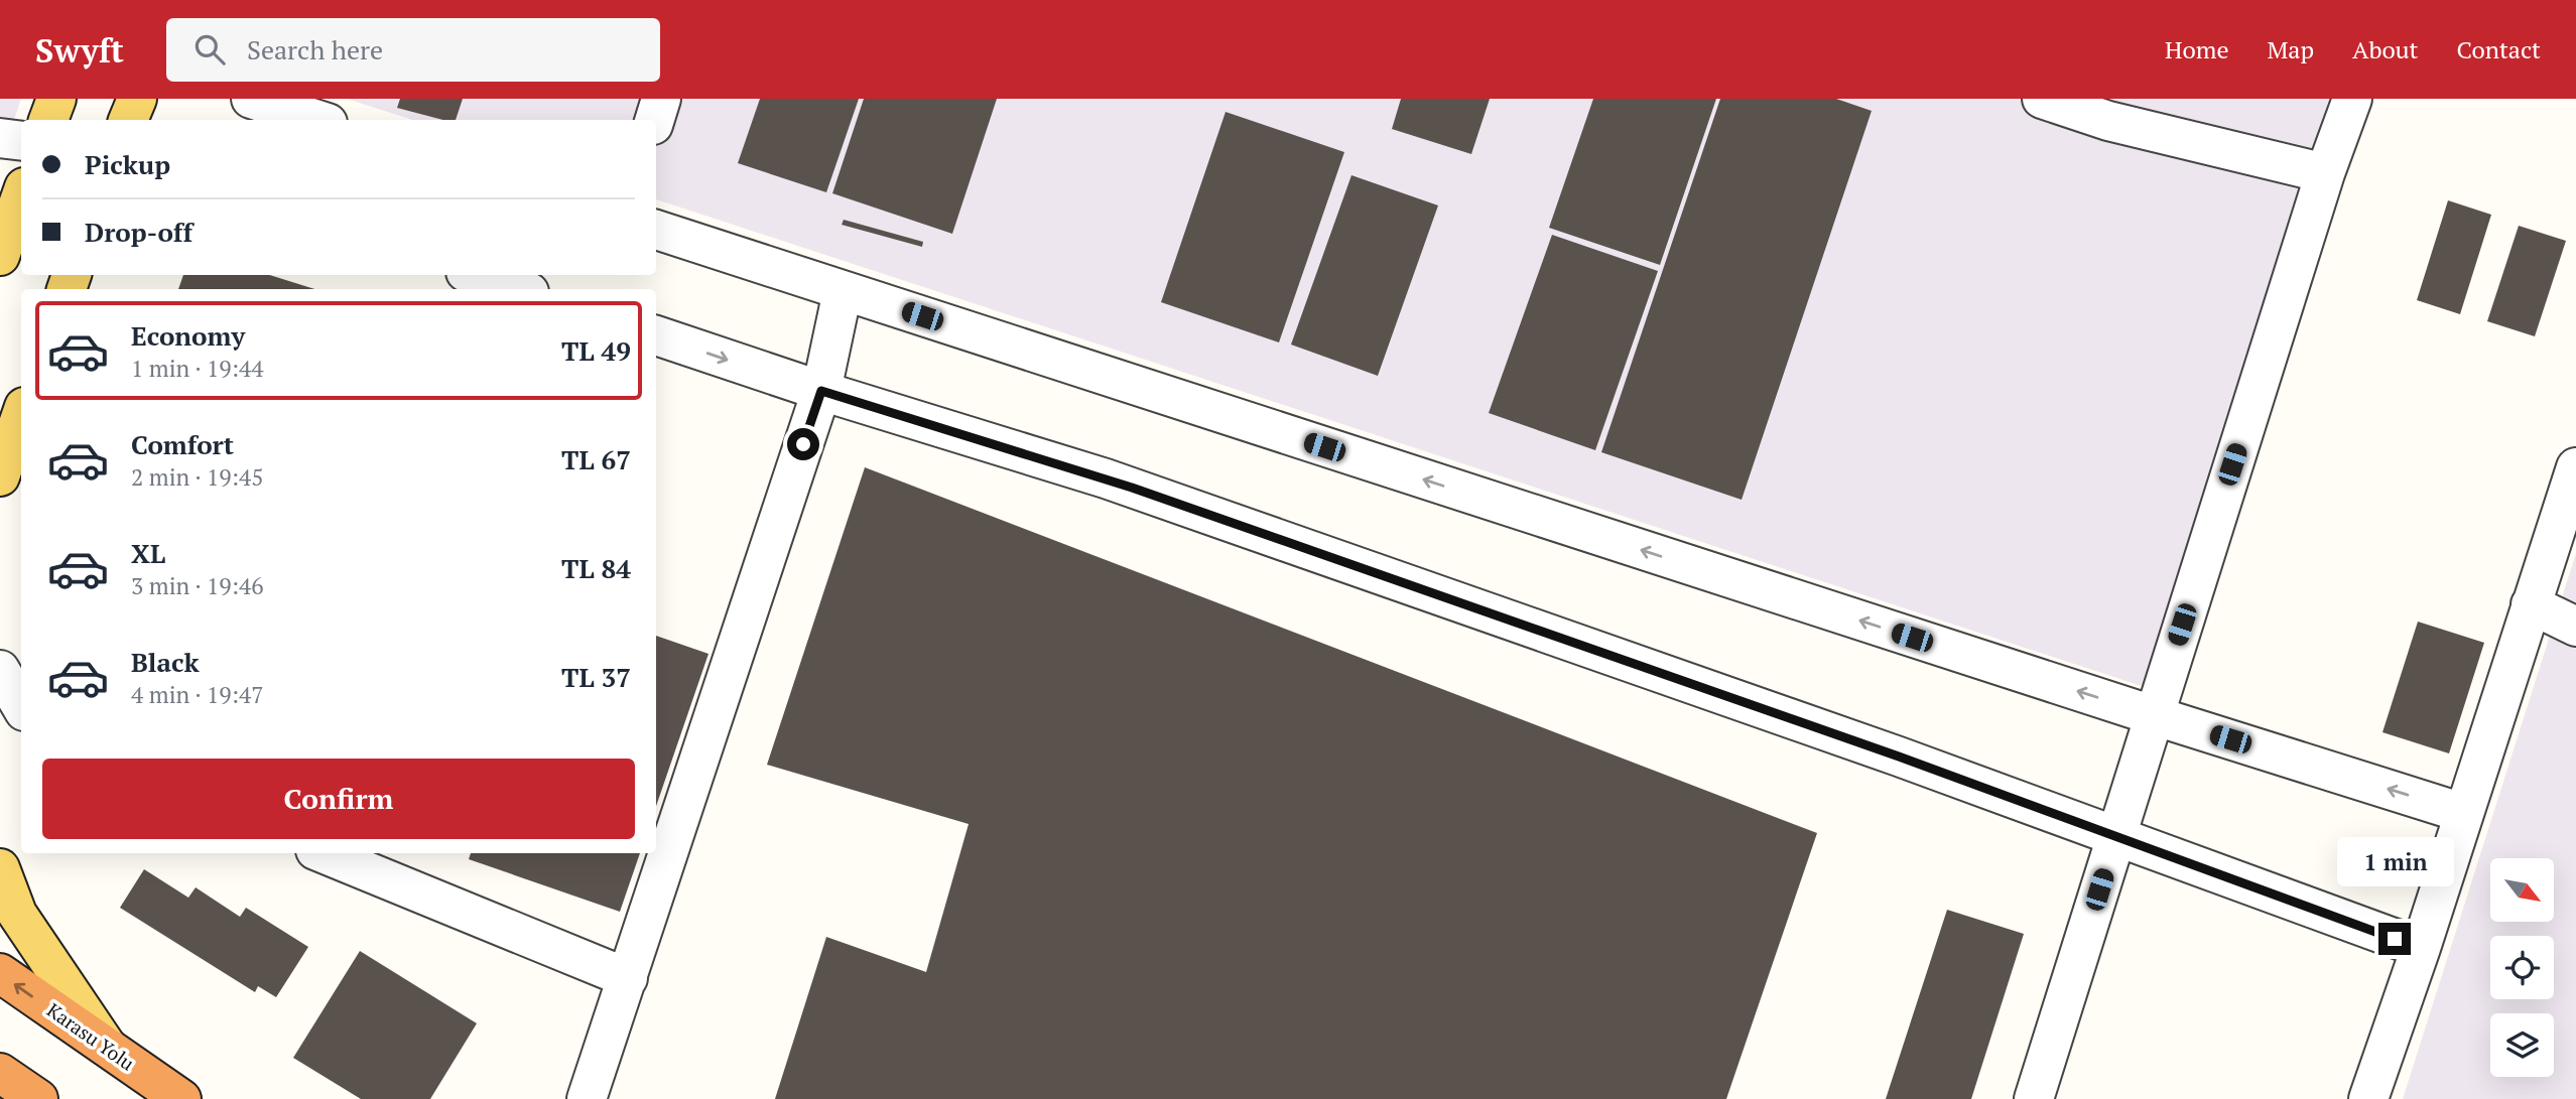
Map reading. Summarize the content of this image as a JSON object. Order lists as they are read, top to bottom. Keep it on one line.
{"streets":{"highway":["Karasu Yolu"]},"north":"bottom right","page":{"header":"Swyft","search":"Search here","nav":["Home","Map","About","Contact"],"banner":["Pickup","Drop-off"],"list":[{"name":"Economy","note":"1 min · 19:44","value":"TL 49"},{"name":"Comfort","note":"2 min · 19:45","value":"TL 67"},{"name":"XL","note":"3 min · 19:46","value":"TL 84"},{"name":"Black","note":"4 min · 19:47","value":"TL 37"}],"buttons":"Confirm","bubble":"1 min"}}
